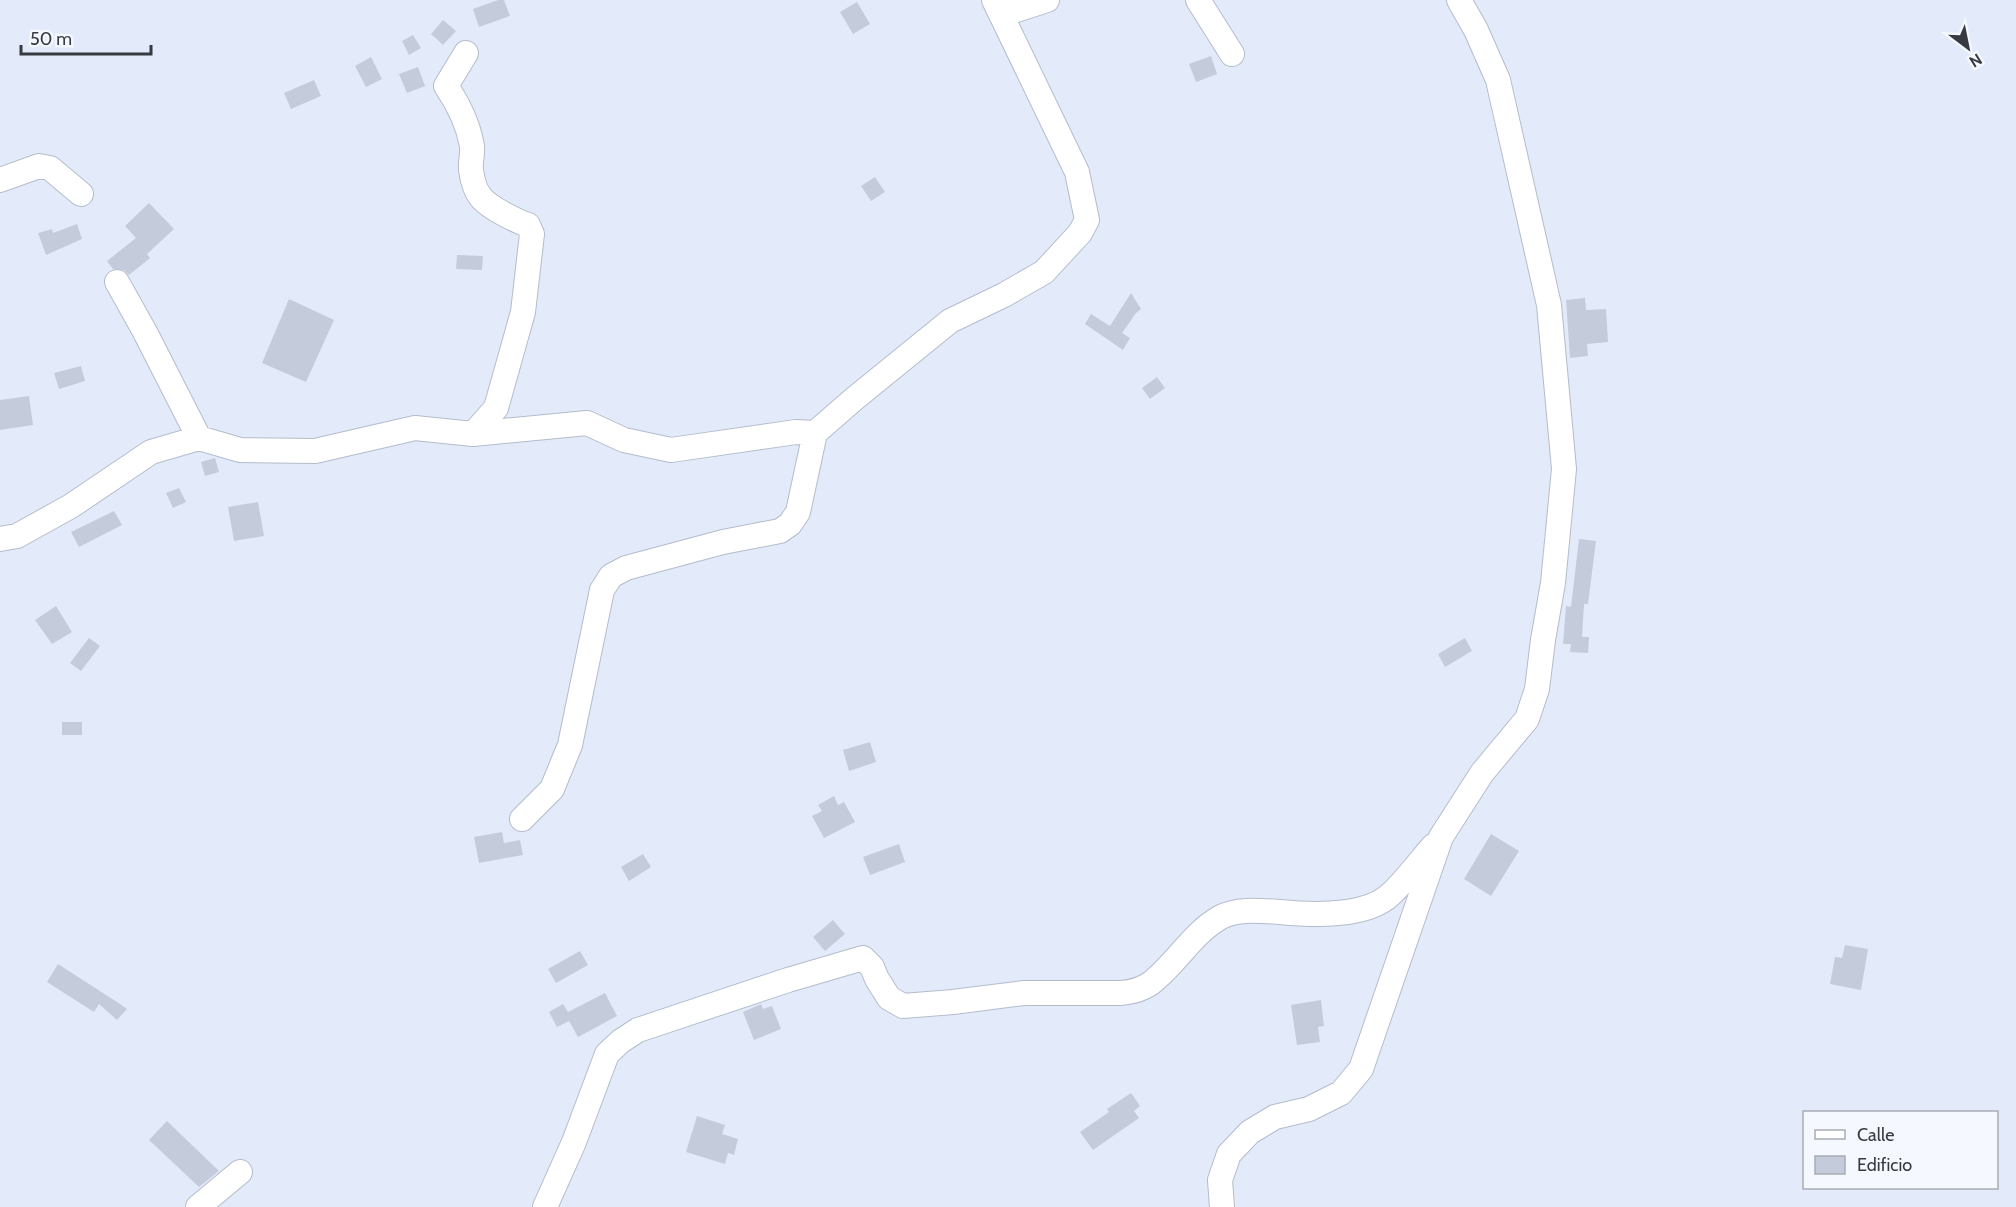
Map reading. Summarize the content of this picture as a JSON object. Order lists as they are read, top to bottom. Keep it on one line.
{"legend":["Calle","Edificio"],"scale_bar":"50 m","north":"bottom right"}
